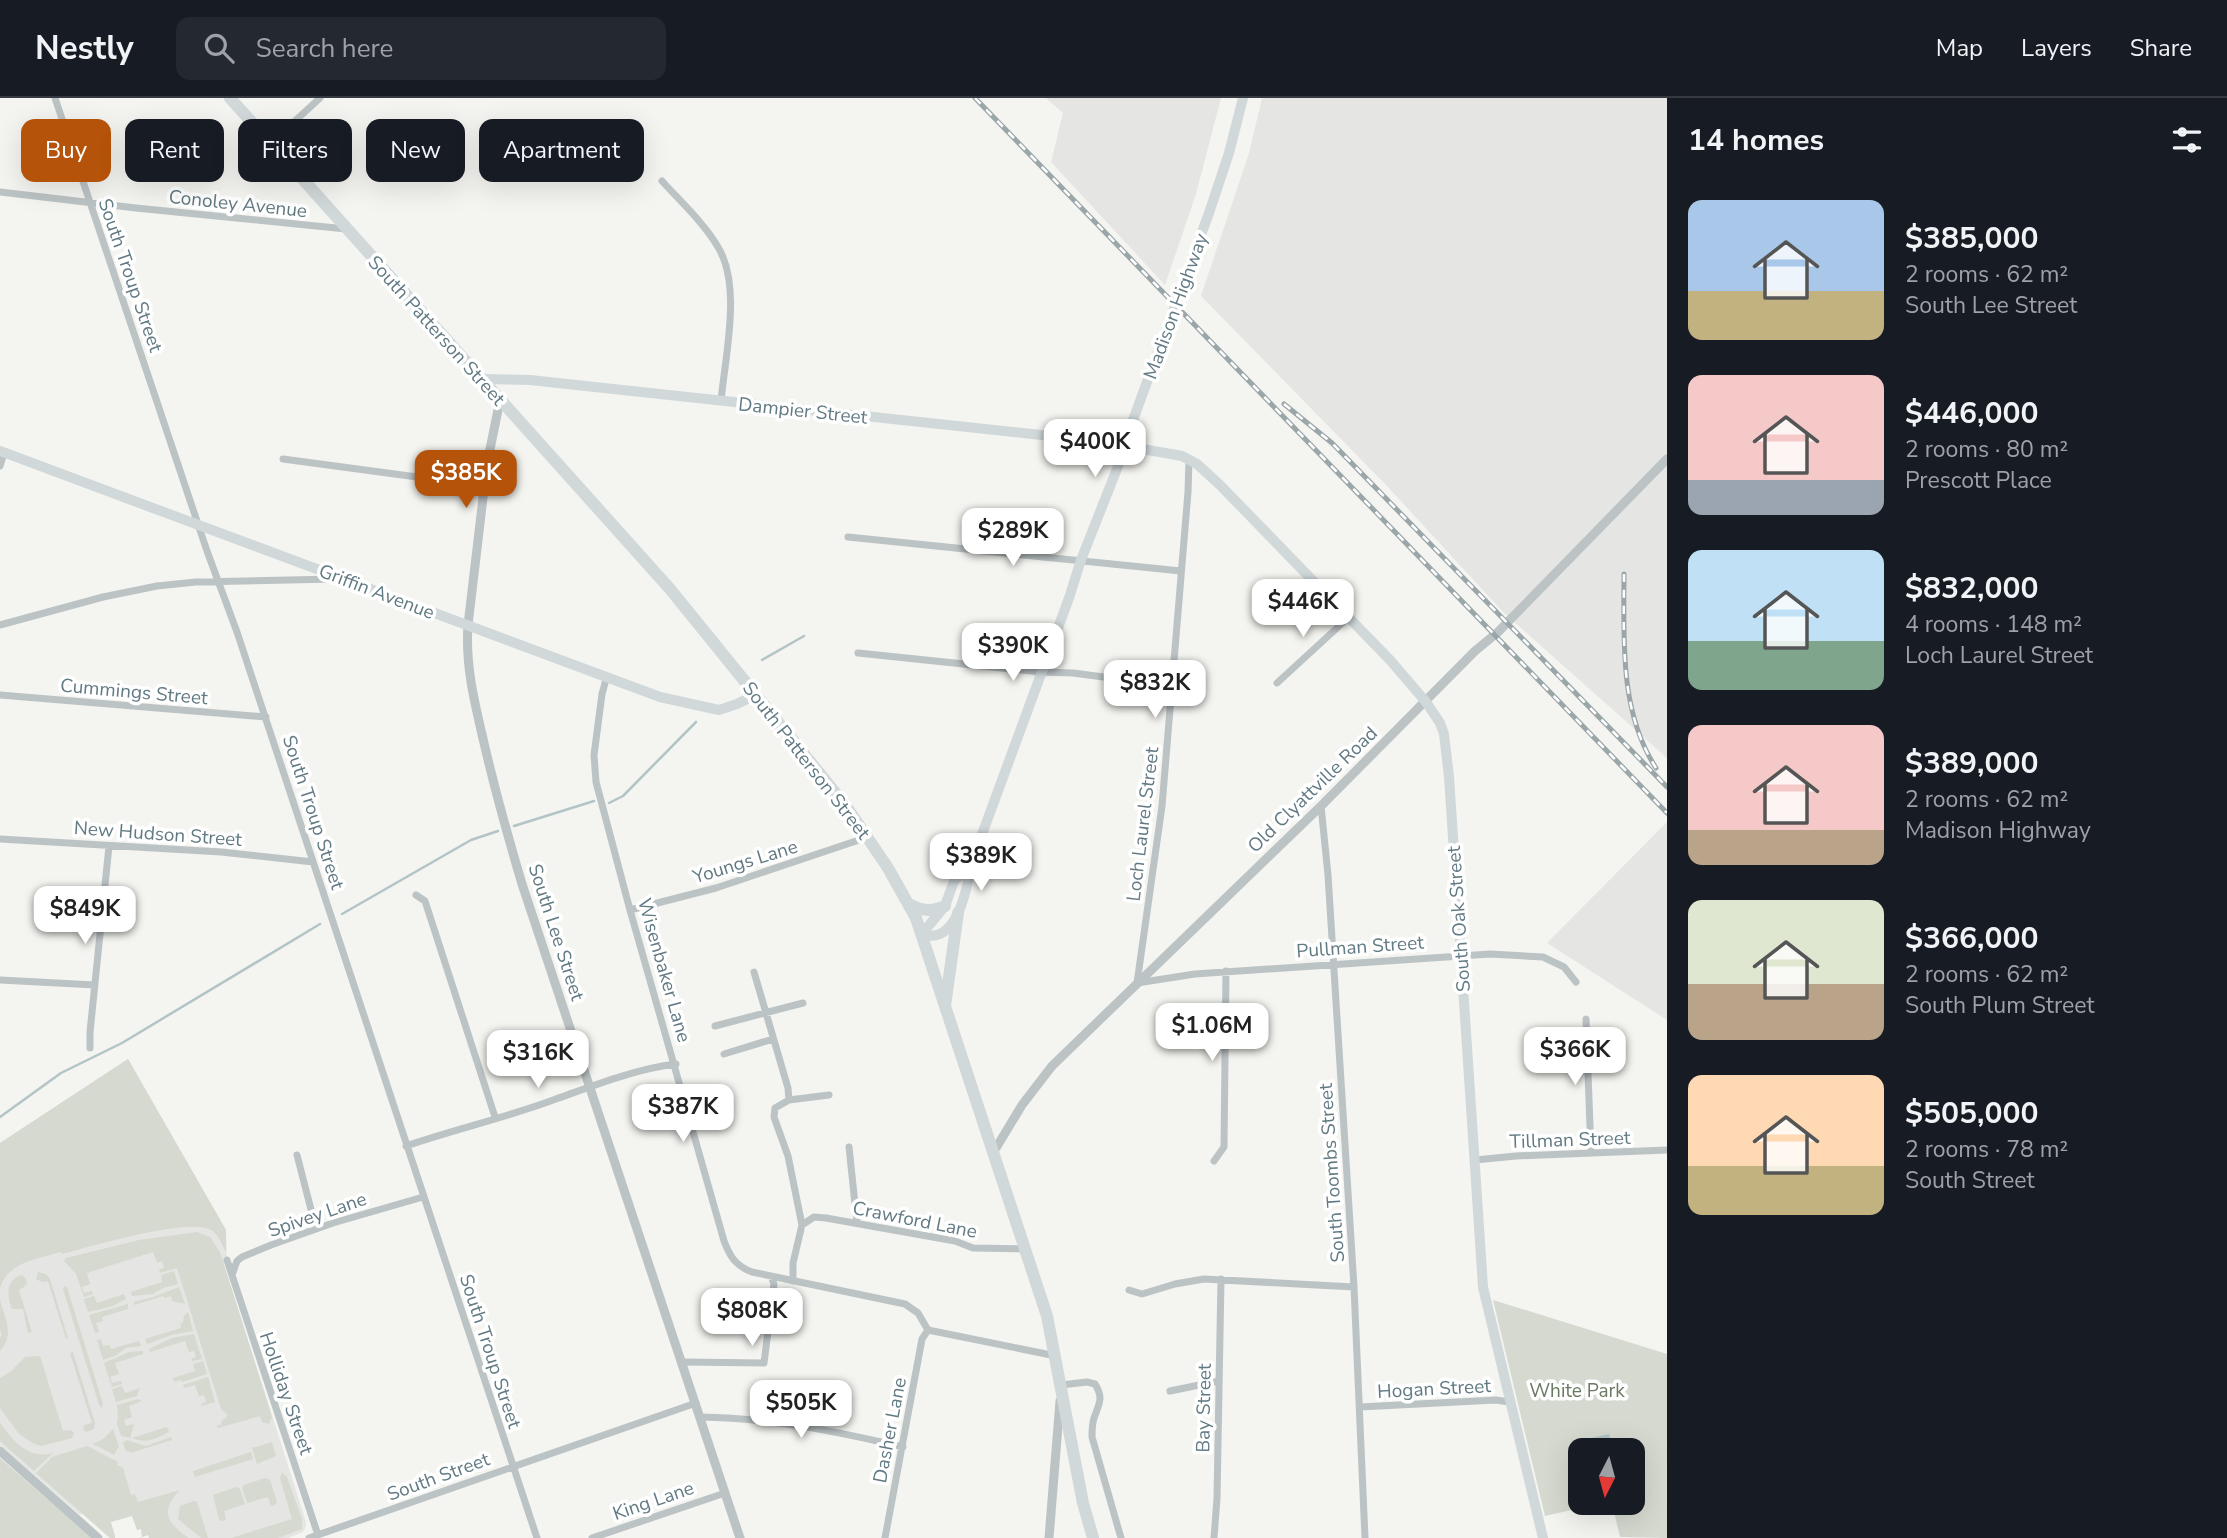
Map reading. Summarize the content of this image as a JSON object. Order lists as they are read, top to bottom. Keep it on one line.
{"streets":{"main road":["Madison Highway","South Patterson Street","Dampier Street","Griffin Avenue","South Oak Street"],"street":["Conoley Avenue","South Troup Street","Cummings Street","Old Clyattville Road","Loch Laurel Street","New Hudson Street","Youngs Lane","South Lee Street","Pullman Street","Wisenbaker Lane","Tillman Street","South Toombs Street","Spivey Lane","Crawford Lane","Hogan Street","Holliday Street","Bay Street","Dasher Lane","South Street","King Lane"]},"crossings":[["Conoley Avenue","South Troup Street"],["Conoley Avenue","South Patterson Street"],["South Troup Street","Griffin Avenue"],["South Troup Street","Cummings Street"],["South Troup Street","New Hudson Street"],["South Troup Street","Spivey Lane"],["South Troup Street","South Street"],["Madison Highway","South Patterson Street"],["Madison Highway","Dampier Street"],["Madison Highway","South Oak Street"],["South Patterson Street","Dampier Street"],["South Patterson Street","Griffin Avenue"],["South Patterson Street","Old Clyattville Road"],["South Patterson Street","Youngs Lane"],["South Patterson Street","South Lee Street"],["South Patterson Street","Crawford Lane"],["Dampier Street","South Oak Street"],["Griffin Avenue","South Lee Street"],["Griffin Avenue","Wisenbaker Lane"],["Old Clyattville Road","Loch Laurel Street"],["Old Clyattville Road","South Oak Street"],["Old Clyattville Road","Pullman Street"],["Old Clyattville Road","South Toombs Street"],["Loch Laurel Street","South Oak Street"],["Loch Laurel Street","Pullman Street"],["Youngs Lane","Wisenbaker Lane"],["South Oak Street","Pullman Street"],["South Oak Street","Tillman Street"],["South Oak Street","Hogan Street"],["South Lee Street","South Street"],["South Lee Street","King Lane"],["Pullman Street","South Toombs Street"],["Wisenbaker Lane","Dasher Lane"],["South Toombs Street","Hogan Street"],["Spivey Lane","Holliday Street"],["Holliday Street","South Street"]],"parks":["White Park"],"north":"bottom","page":{"header":"Nestly","search":"Search here","nav":["Map","Layers","Share"],"heading":"14 homes","chip":["Buy","Rent","Filters","New","Apartment"],"list":[{"name":"$385,000","note":"2 rooms · 62 m² · South Lee Street"},{"name":"$446,000","note":"2 rooms · 80 m² · Prescott Place"},{"name":"$832,000","note":"4 rooms · 148 m² · Loch Laurel Street"},{"name":"$389,000","note":"2 rooms · 62 m² · Madison Highway"},{"name":"$366,000","note":"2 rooms · 62 m² · South Plum Street"},{"name":"$505,000","note":"2 rooms · 78 m² · South Street"}],"price":["$400K","$385K","$289K","$446K","$390K","$832K","$389K","$849K","$1.06M","$366K","$316K","$387K","$808K","$505K"]}}
